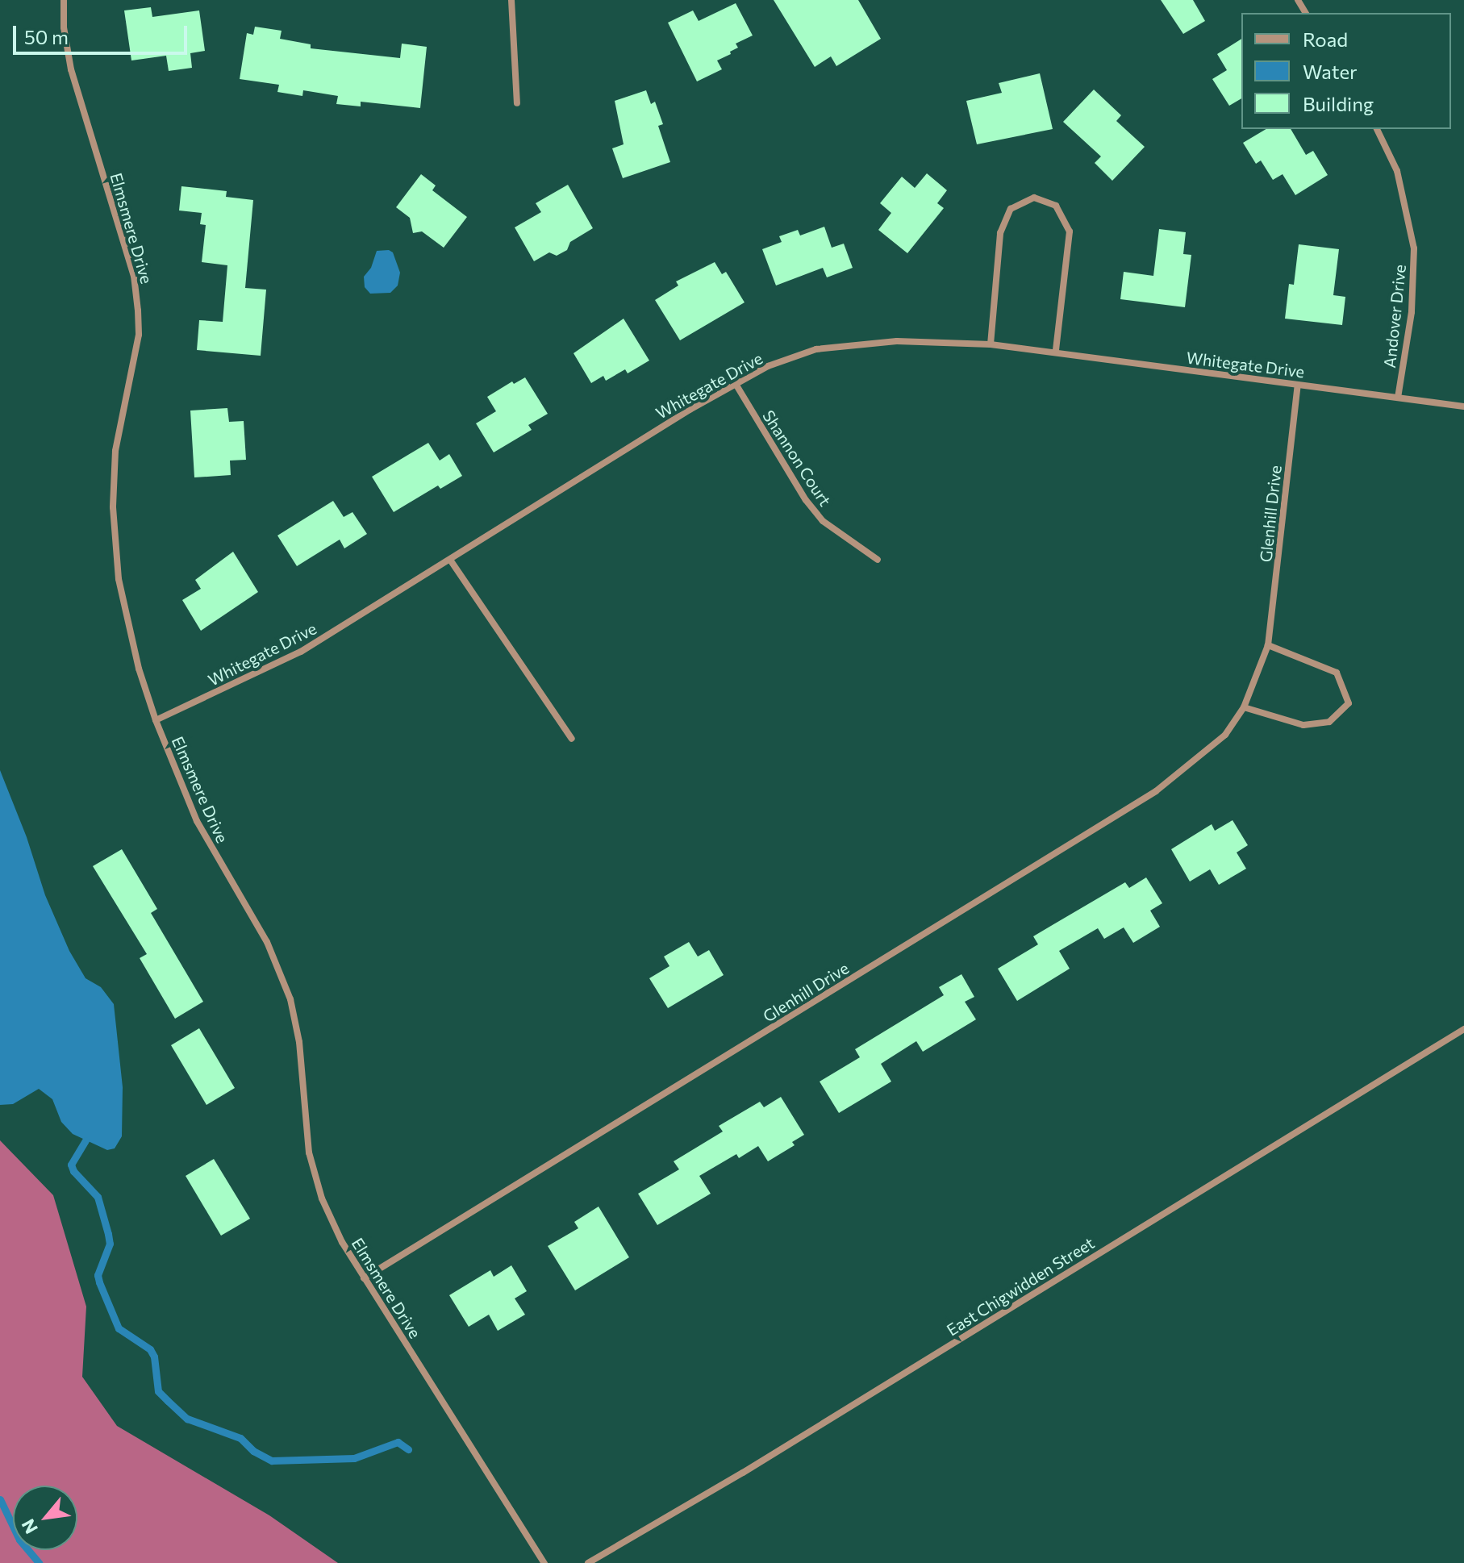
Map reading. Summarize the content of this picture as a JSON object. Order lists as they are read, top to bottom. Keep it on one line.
{"streets":{"street":["Elmsmere Drive","Andover Drive","Whitegate Drive","Shannon Court","Glenhill Drive","East Chigwidden Street"]},"crossings":[["Elmsmere Drive","Whitegate Drive"],["Elmsmere Drive","Glenhill Drive"],["Andover Drive","Whitegate Drive"],["Whitegate Drive","Shannon Court"],["Whitegate Drive","Glenhill Drive"]],"legend":["Road","Water","Building"],"scale_bar":"50 m","north":"bottom left"}
